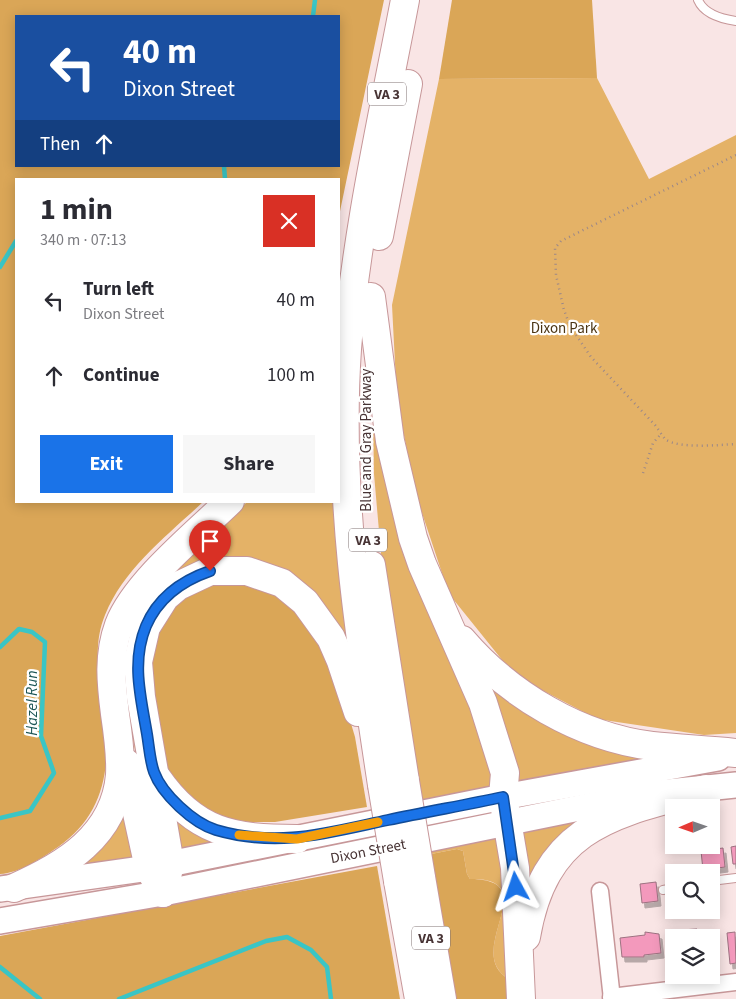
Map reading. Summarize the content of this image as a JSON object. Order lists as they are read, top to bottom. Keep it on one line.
{"streets":{"highway":["VA 3","Blue and Gray Parkway"],"main road":["Dixon Street"]},"water":["Hazel Run"],"parks":["Dixon Park"],"north":"left","page":{"turn":["40 m","Dixon Street"],"then":"Then","heading":["1 min","340 m · 07:13"],"list":[{"name":"Turn left","note":"Dixon Street","value":"40 m"},{"name":"Continue","value":"100 m"}],"buttons":["Exit","Share"]}}
